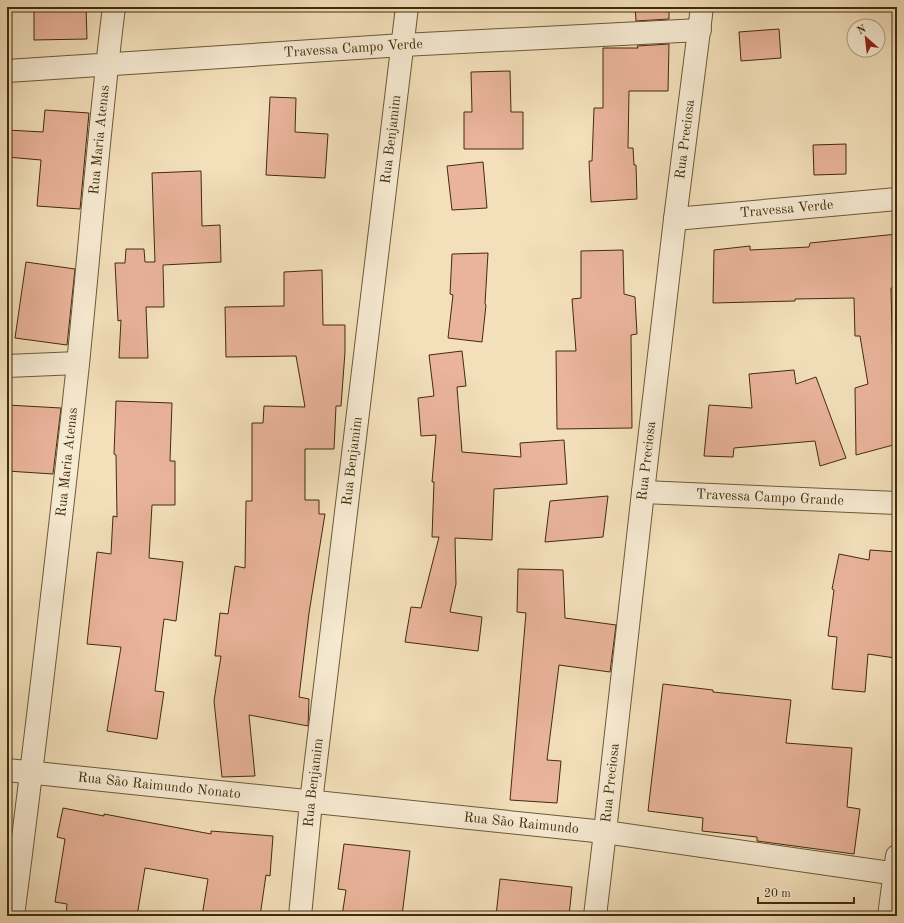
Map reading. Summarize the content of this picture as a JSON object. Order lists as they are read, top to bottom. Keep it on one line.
{"streets":{"street":["Travessa Campo Verde","Rua Maria Atenas","Rua Benjamim","Rua Preciosa","Travessa Verde","Travessa Campo Grande","Rua São Raimundo Nonato","Rua São Raimundo"]},"crossings":[["Travessa Campo Verde","Rua Maria Atenas"],["Travessa Campo Verde","Rua Benjamim"],["Travessa Campo Verde","Rua Preciosa"],["Rua Maria Atenas","Rua São Raimundo Nonato"],["Rua Benjamim","Rua São Raimundo Nonato"],["Rua Benjamim","Rua São Raimundo"],["Rua Preciosa","Travessa Verde"],["Rua Preciosa","Travessa Campo Grande"],["Rua Preciosa","Rua São Raimundo"],["Rua São Raimundo Nonato","Rua São Raimundo"]],"scale_bar":"20 m","north":"top left"}
